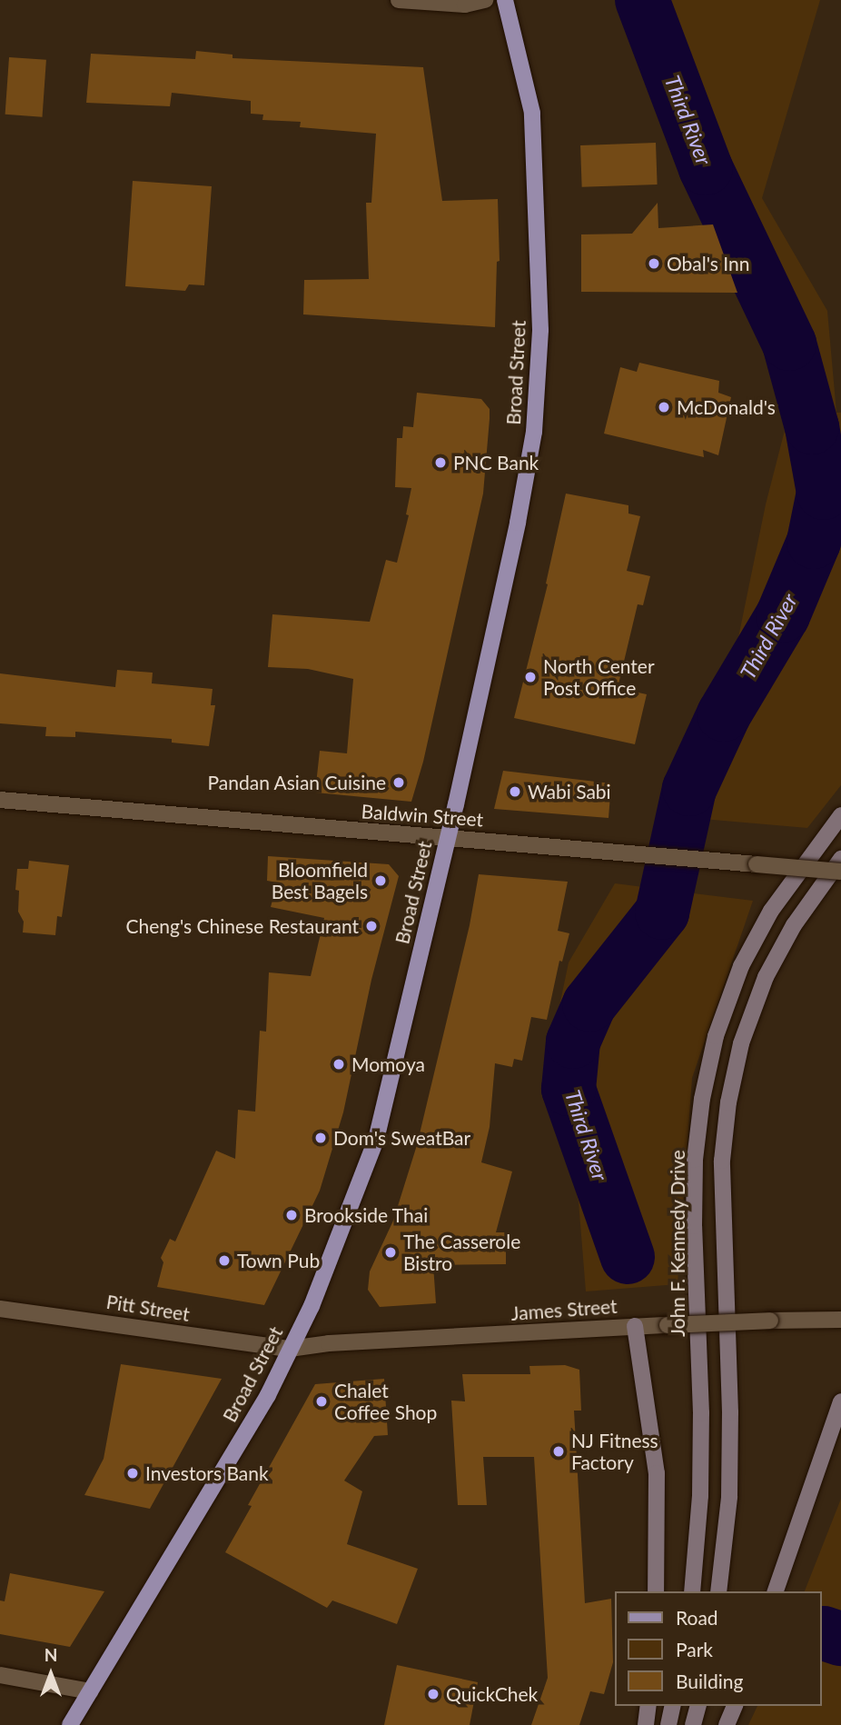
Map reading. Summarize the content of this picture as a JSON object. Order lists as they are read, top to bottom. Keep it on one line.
{"streets":{"main road":["Broad Street","John F. Kennedy Drive"],"street":["Baldwin Street","Pitt Street","James Street"]},"crossings":[["Broad Street","Baldwin Street"],["Broad Street","Pitt Street"],["Broad Street","James Street"],["Pitt Street","James Street"]],"water":["Third River"],"places":["Obal's Inn","McDonald's","PNC Bank","North Center Post Office","Pandan Asian Cuisine","Wabi Sabi","Bloomfield Best Bagels","Cheng's Chinese Restaurant","Momoya","Dom's SweatBar","Brookside Thai","The Casserole Bistro","Town Pub","Chalet Coffee Shop","NJ Fitness Factory","Investors Bank","QuickChek"],"legend":["Road","Park","Building"],"north":"top"}
